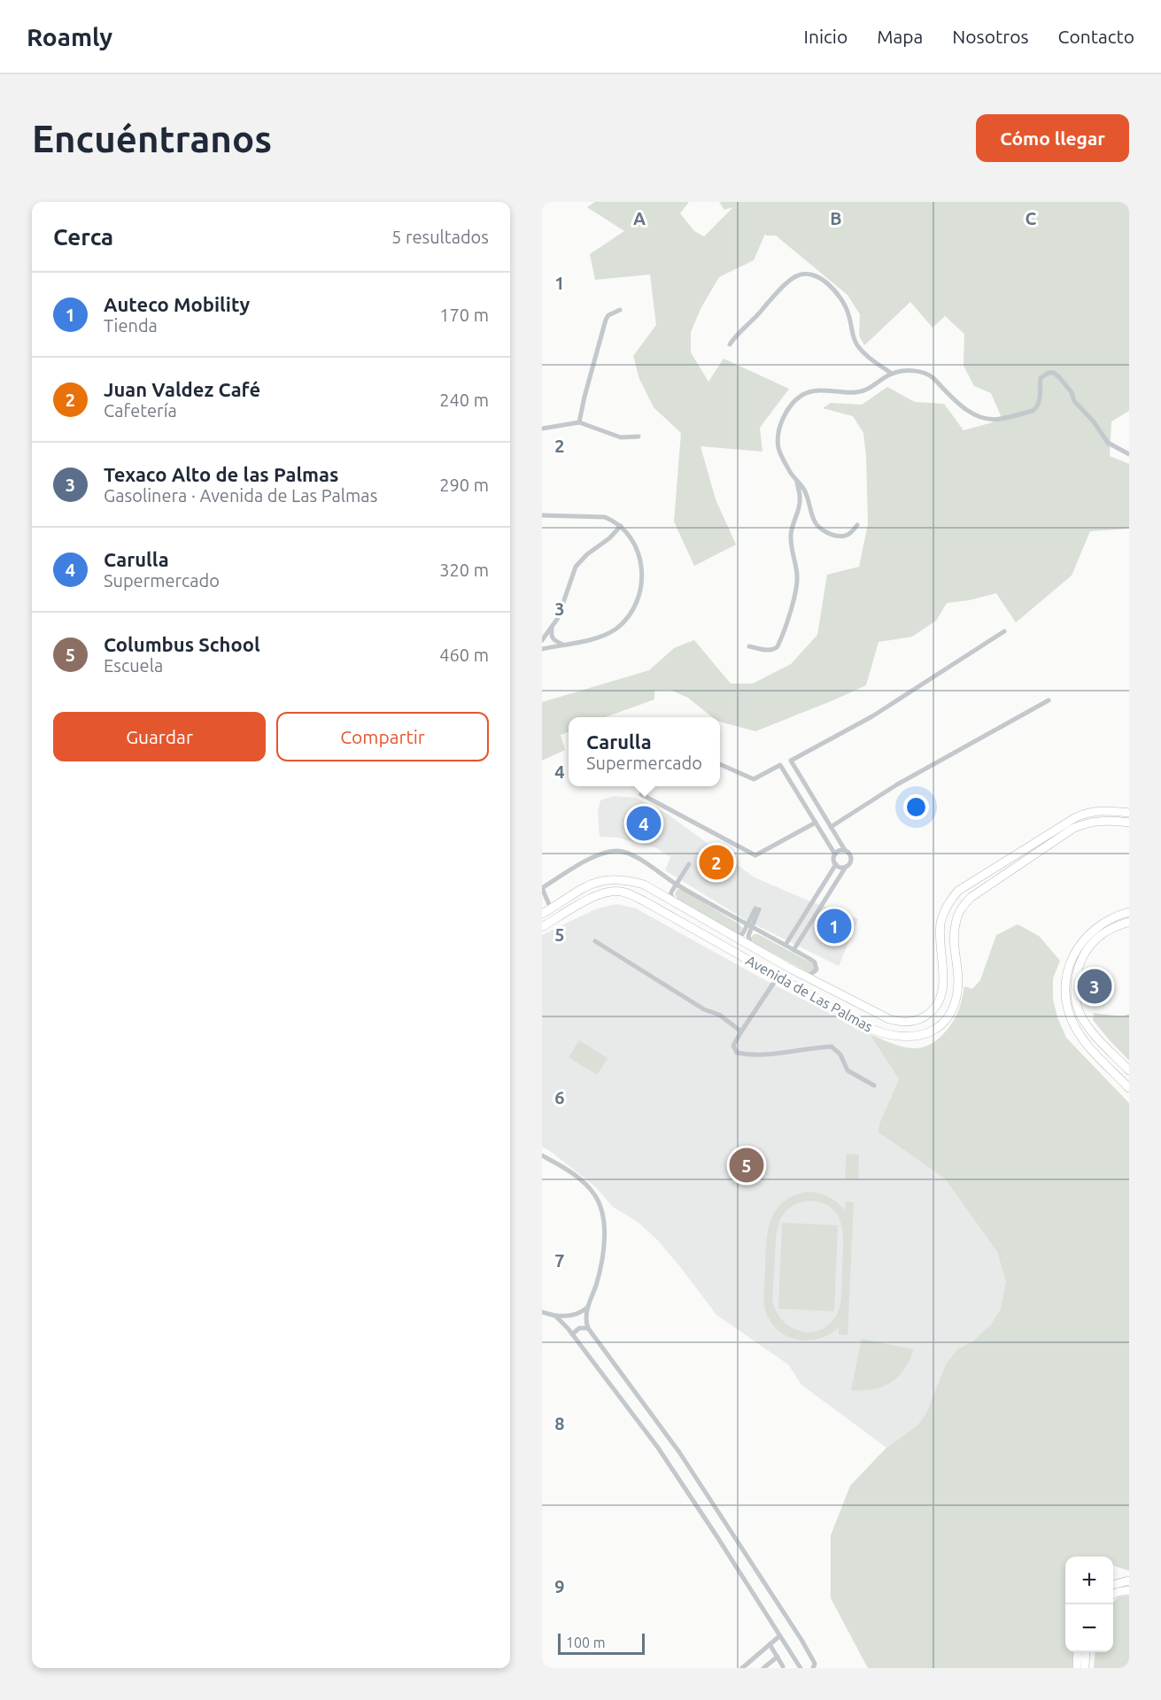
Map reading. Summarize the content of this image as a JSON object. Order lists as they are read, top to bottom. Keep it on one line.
{"streets":{"main road":["Avenida de Las Palmas"]},"scale_bar":"100 m","page":{"header":"Roamly","nav":["Inicio","Mapa","Nosotros","Contacto"],"buttons":["Cómo llegar",["Guardar","Compartir"]],"title":"Encuéntranos","heading":["Cerca","5 resultados"],"list":[{"mark":"1","name":"Auteco Mobility","note":"Tienda","value":"170 m"},{"mark":"2","name":"Juan Valdez Café","note":"Cafetería","value":"240 m"},{"mark":"3","name":"Texaco Alto de las Palmas","note":"Gasolinera · Avenida de Las Palmas","value":"290 m"},{"mark":"4","name":"Carulla","note":"Supermercado","value":"320 m"},{"mark":"5","name":"Columbus School","note":"Escuela","value":"460 m"}],"popup":["Carulla","Supermercado"],"pins":["4","2","1","3","5"],"map_buttons":["+","−"],"scale":"100 m"},"grid":{"columns":["A","B","C"],"rows":["1","2","3","4","5","6","7","8","9"]}}
